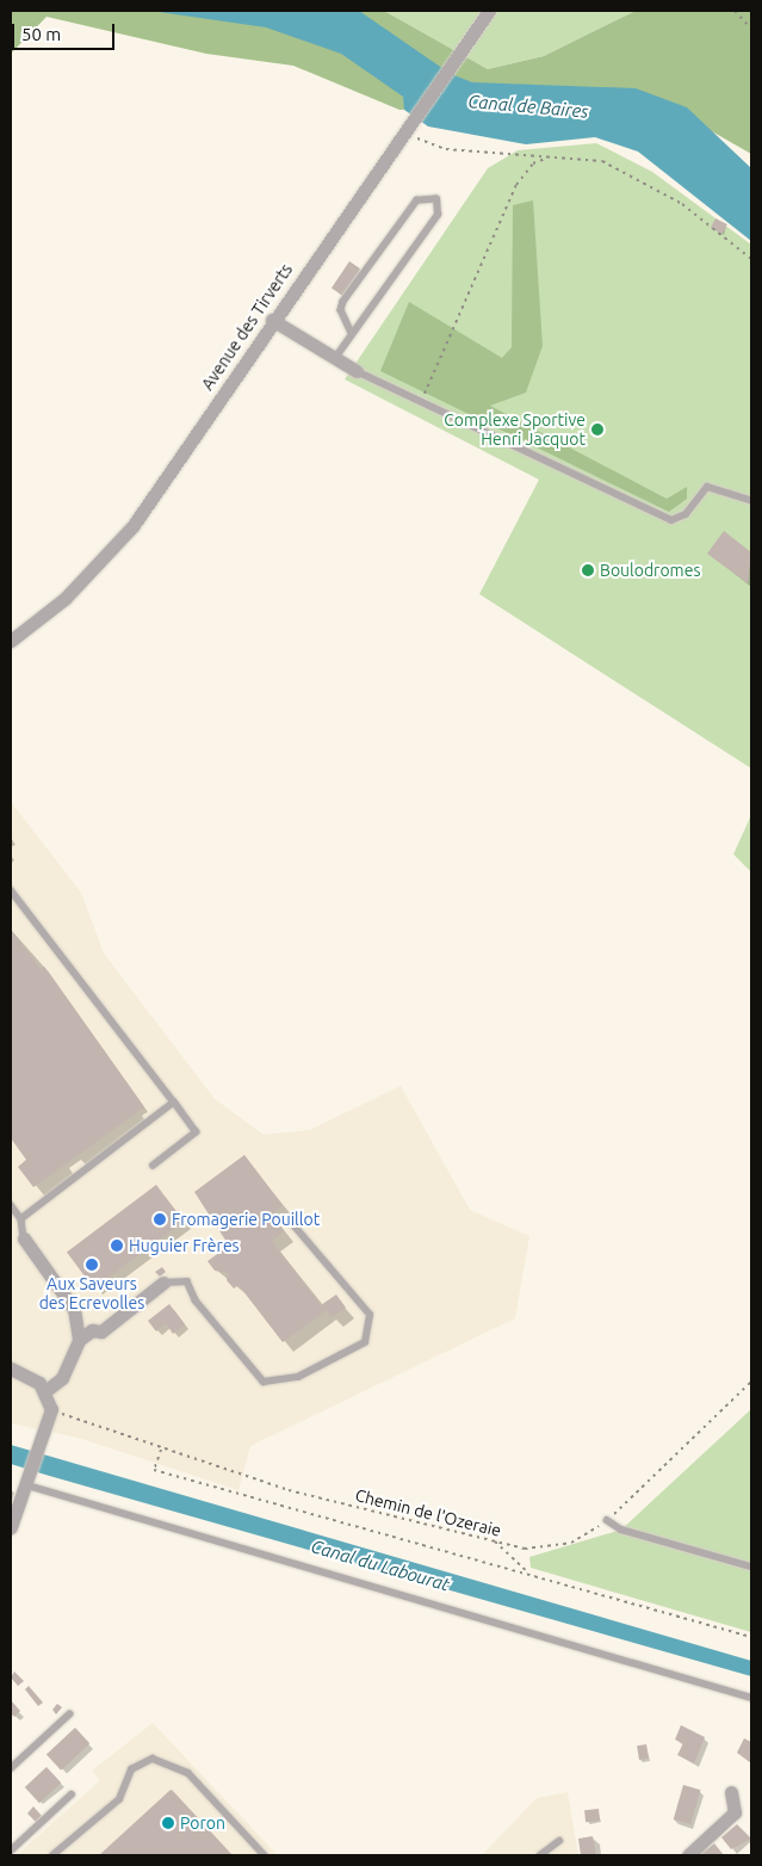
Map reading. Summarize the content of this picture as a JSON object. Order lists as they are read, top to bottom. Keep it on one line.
{"streets":{"street":["Avenue des Tirverts"],"path":["Chemin de l'Ozeraie"]},"water":["Canal de Baires","Canal du Labourat"],"places":["Complexe Sportive Henri Jacquot","Boulodromes","Fromagerie Pouillot","Huguier Frères","Aux Saveurs des Ecrevolles","Poron"],"scale_bar":"50 m"}
